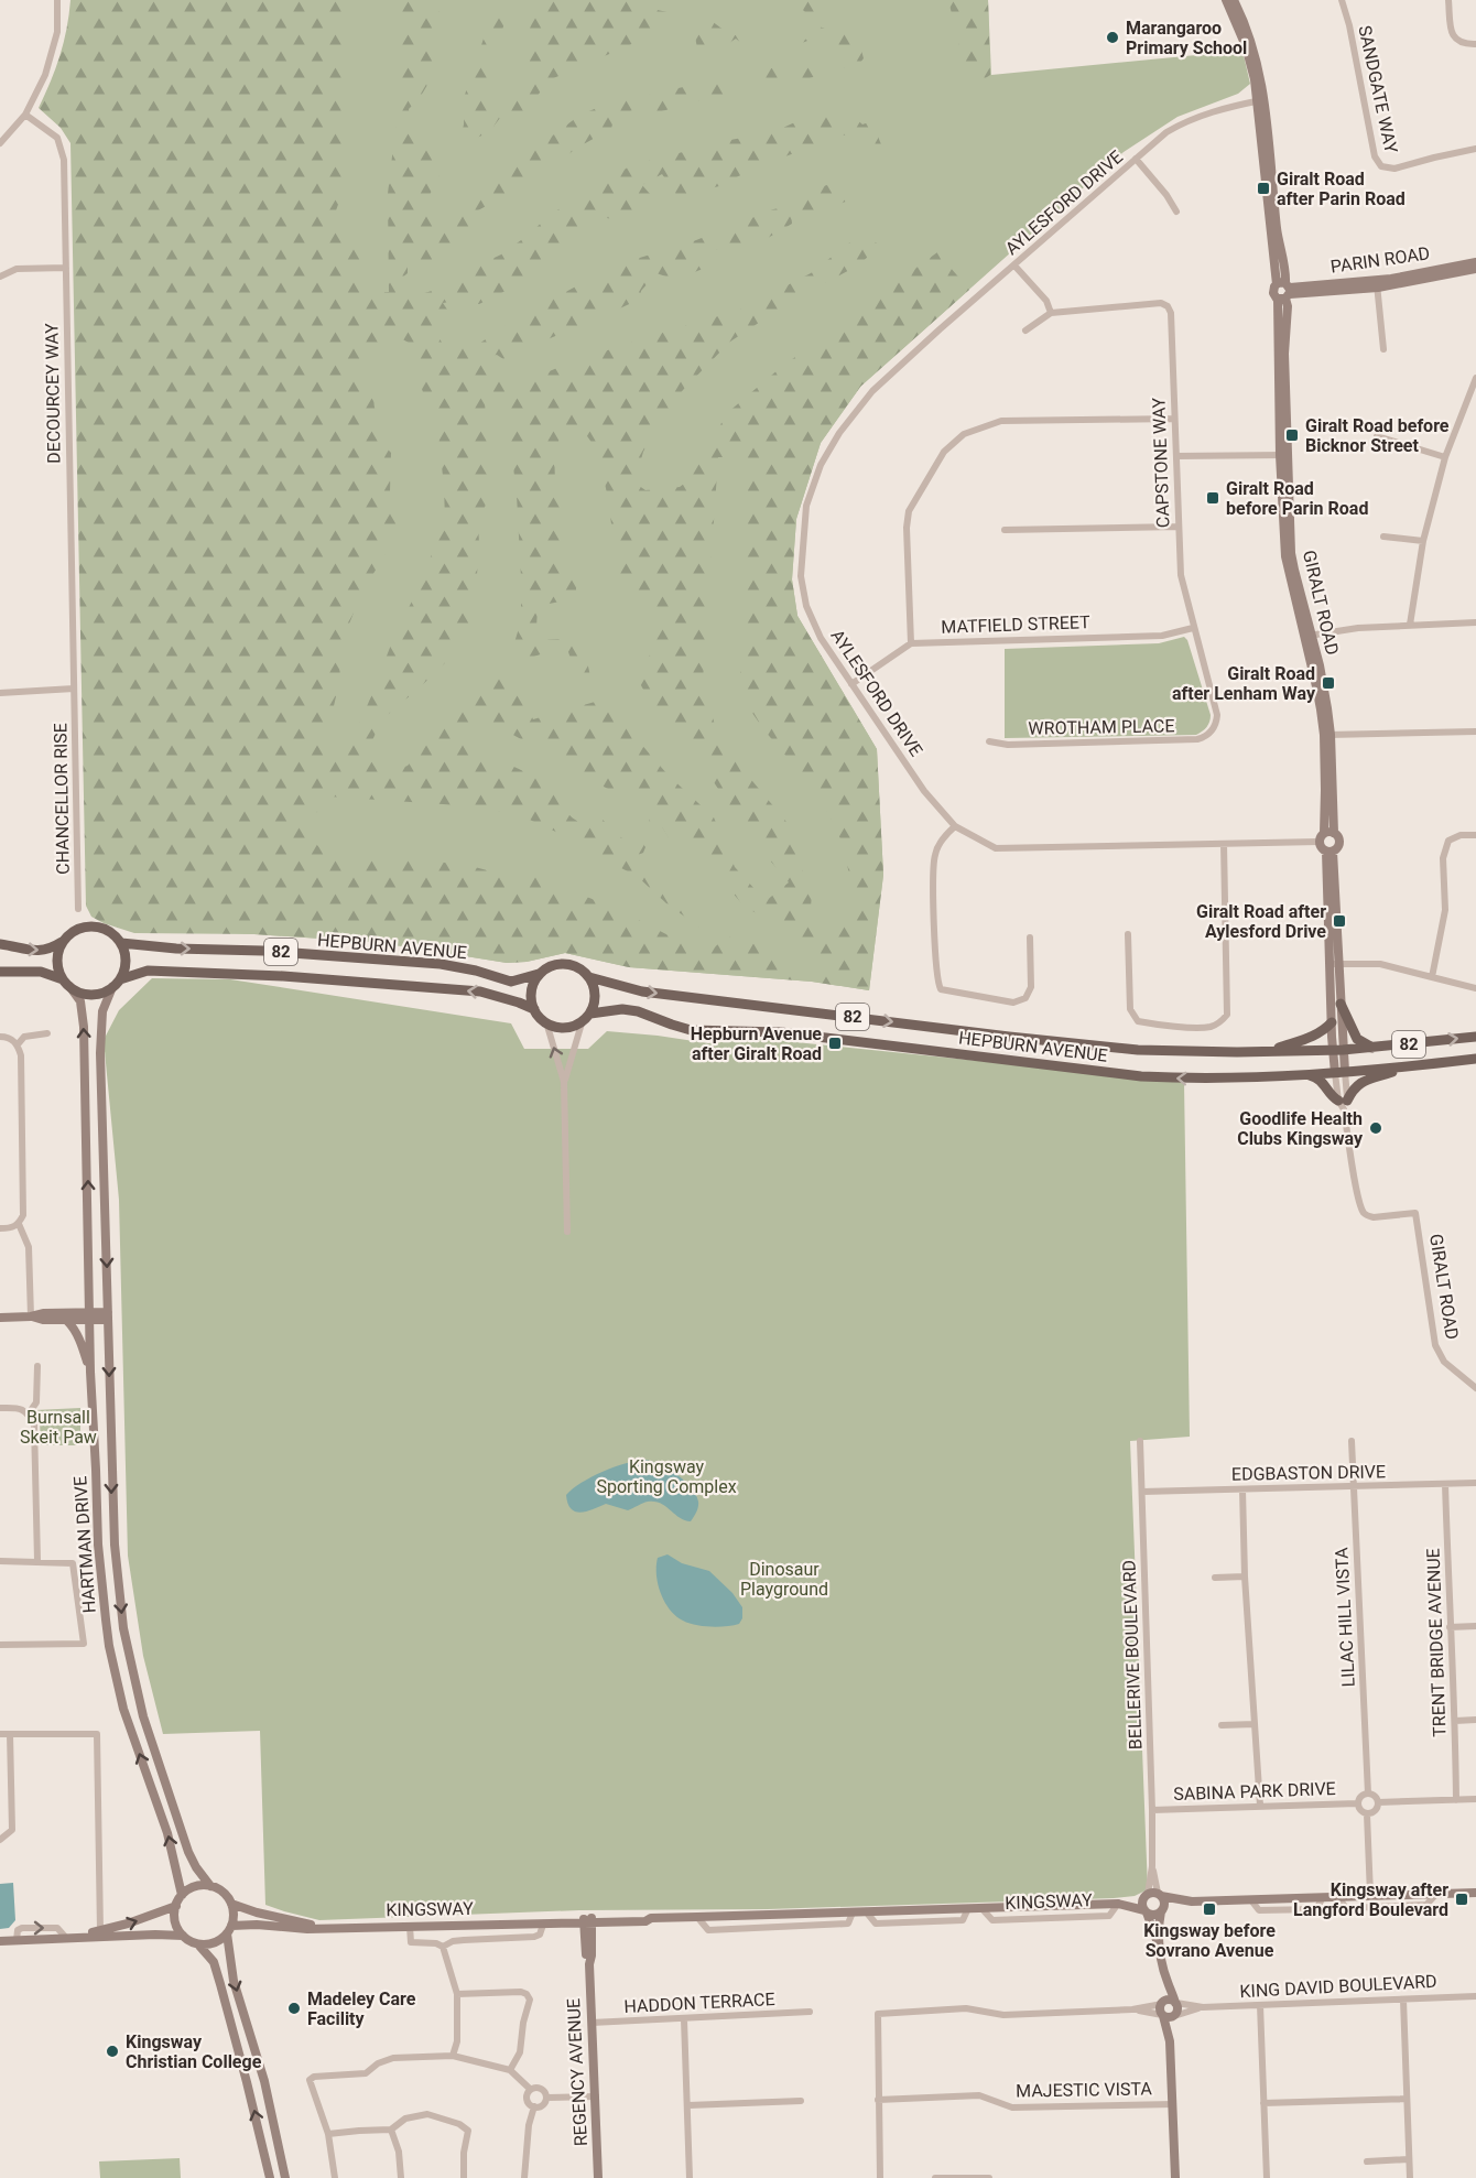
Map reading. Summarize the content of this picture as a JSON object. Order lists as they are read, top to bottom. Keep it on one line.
{"streets":{"main road":["PARIN ROAD","GIRALT ROAD","HEPBURN AVENUE","82","HARTMAN DRIVE","KINGSWAY","REGENCY AVENUE"],"street":["SANDGATE WAY","AYLESFORD DRIVE","DECOURCEY WAY","CAPSTONE WAY","MATFIELD STREET","WROTHAM PLACE","CHANCELLOR RISE","EDGBASTON DRIVE","LILAC HILL VISTA","TRENT BRIDGE AVENUE","BELLERIVE BOULEVARD","SABINA PARK DRIVE","KING DAVID BOULEVARD","HADDON TERRACE","MAJESTIC VISTA"]},"crossings":[["AYLESFORD DRIVE","GIRALT ROAD"],["PARIN ROAD","GIRALT ROAD"],["DECOURCEY WAY","CHANCELLOR RISE"],["CAPSTONE WAY","MATFIELD STREET"],["CAPSTONE WAY","WROTHAM PLACE"],["GIRALT ROAD","HEPBURN AVENUE"],["HEPBURN AVENUE","82"],["HEPBURN AVENUE","HARTMAN DRIVE"],["82","HARTMAN DRIVE"],["EDGBASTON DRIVE","LILAC HILL VISTA"],["EDGBASTON DRIVE","TRENT BRIDGE AVENUE"],["EDGBASTON DRIVE","BELLERIVE BOULEVARD"],["HARTMAN DRIVE","KINGSWAY"],["LILAC HILL VISTA","SABINA PARK DRIVE"],["BELLERIVE BOULEVARD","SABINA PARK DRIVE"],["BELLERIVE BOULEVARD","KINGSWAY"],["KINGSWAY","REGENCY AVENUE"],["HADDON TERRACE","REGENCY AVENUE"]],"parks":["Burnsall Skeit Paw","Kingsway Sporting Complex","Dinosaur Playground"],"places":{"other":["Marangaroo Primary School","Goodlife Health Clubs Kingsway","Madeley Care Facility","Kingsway Christian College"],"transit":["Giralt Road after Parin Road","Giralt Road before Bicknor Street","Giralt Road before Parin Road","Giralt Road after Lenham Way","Giralt Road after Aylesford Drive","Hepburn Avenue after Giralt Road","Kingsway after Langford Boulevard","Kingsway before Sovrano Avenue"]}}
